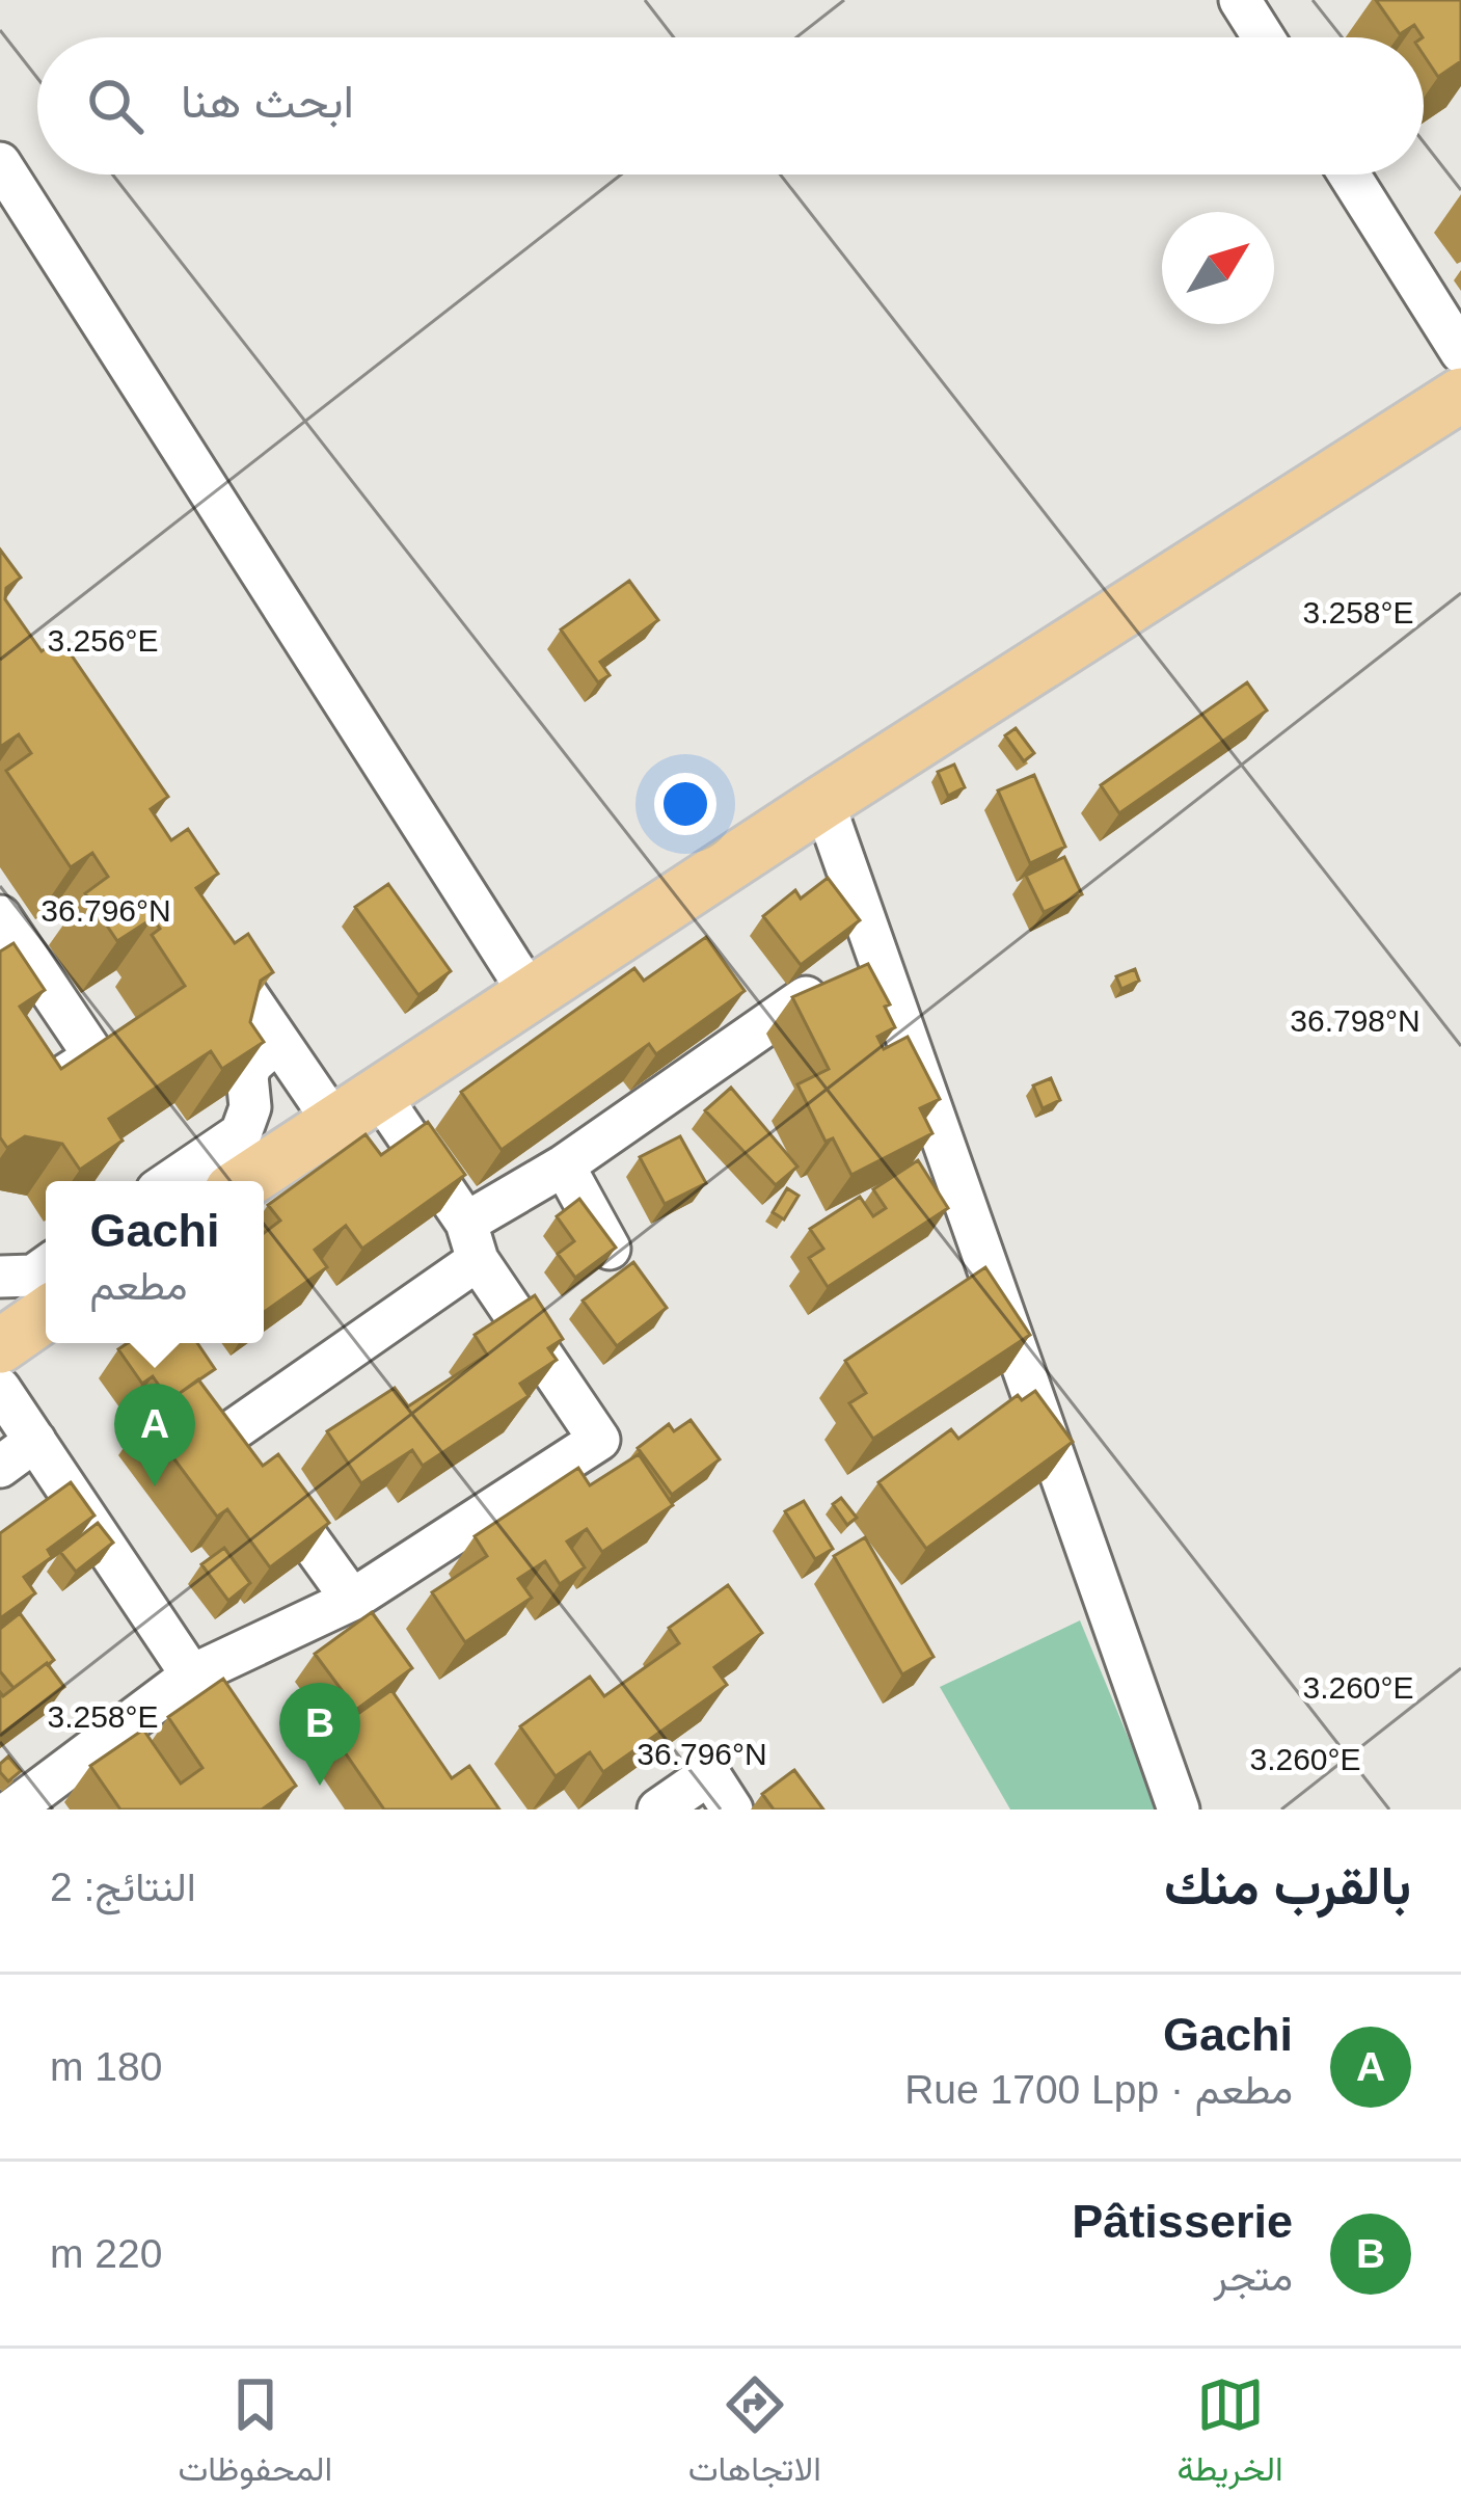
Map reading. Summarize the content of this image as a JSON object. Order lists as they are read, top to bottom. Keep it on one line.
{"north":"top right","page":{"search":"ابحث هنا","popup":["Gachi","مطعم"],"pins":["A","B"],"heading":["بالقرب منك","النتائج: 2"],"list":[{"mark":"A","name":"Gachi","note":"مطعم · Rue 1700 Lpp","value":"180 m"},{"mark":"B","name":"Pâtisserie","note":"متجر","value":"220 m"}],"nav":["الخريطة","الاتجاهات","المحفوظات"]},"coordinates":["3.258°E","3.256°E","36.796°N","36.798°N","3.260°E"]}
